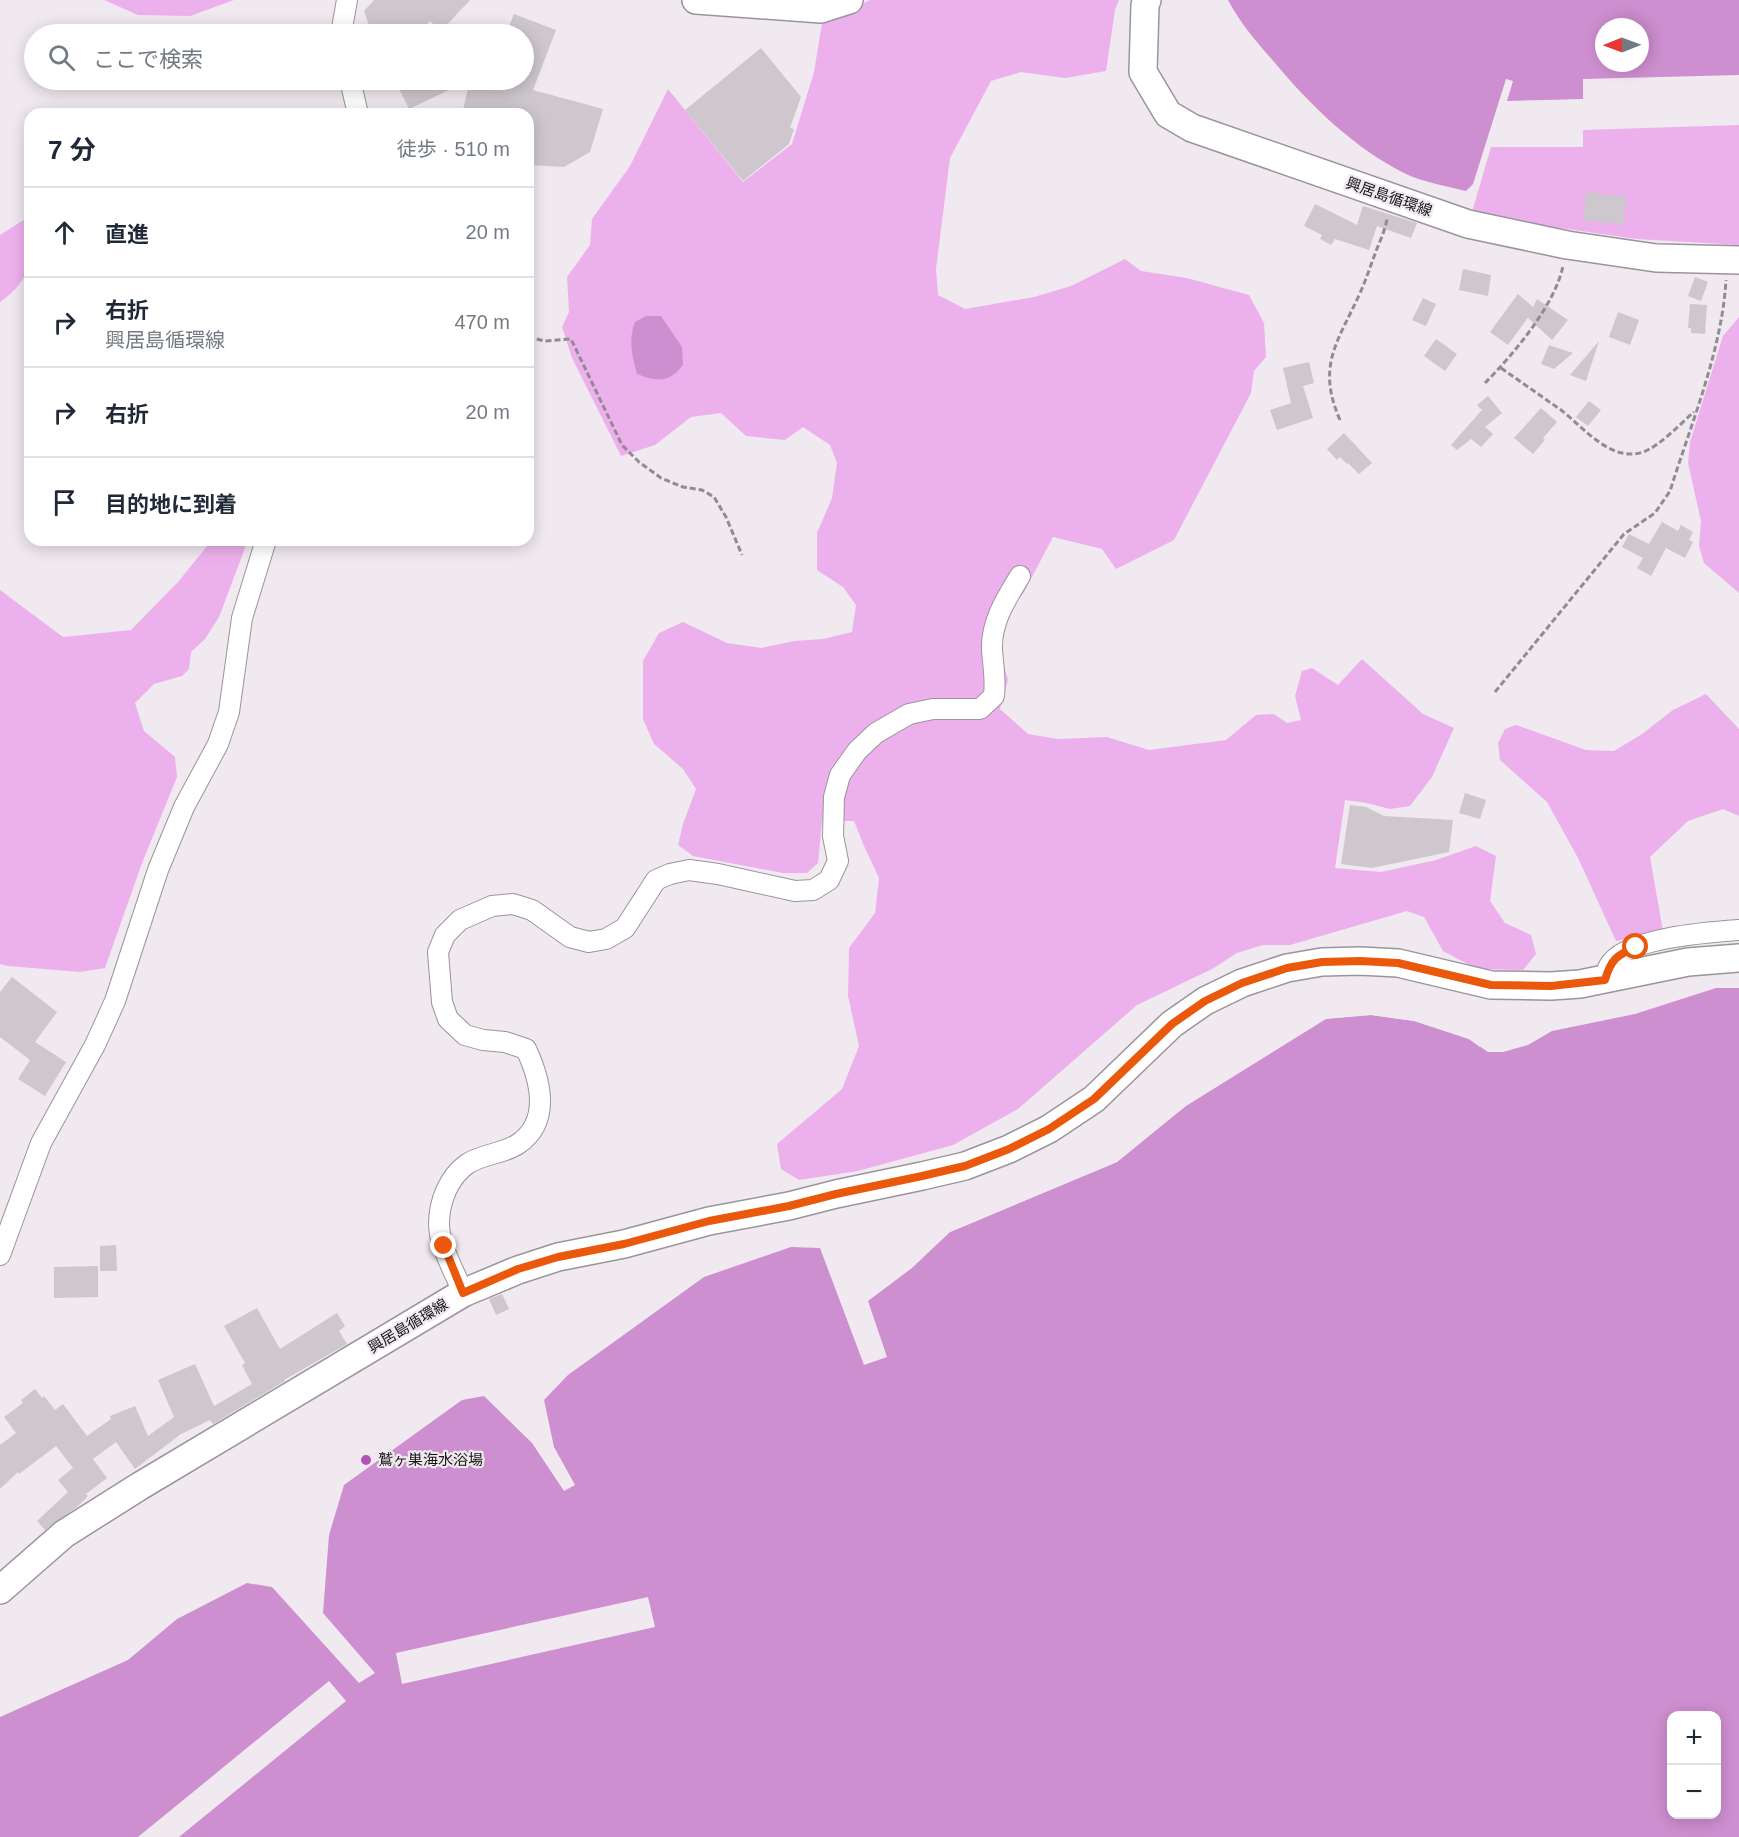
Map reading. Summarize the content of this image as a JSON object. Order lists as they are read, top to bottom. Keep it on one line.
{"streets":{"main road":["興居島循環線"]},"places":["鷲ヶ巣海水浴場"],"north":"left","page":{"search":"ここで検索","heading":["7 分","徒歩 · 510 m"],"list":[["直進","20 m"],["右折","興居島循環線","470 m"],["右折","20 m"],"目的地に到着"],"map_buttons":["+","−"]}}
